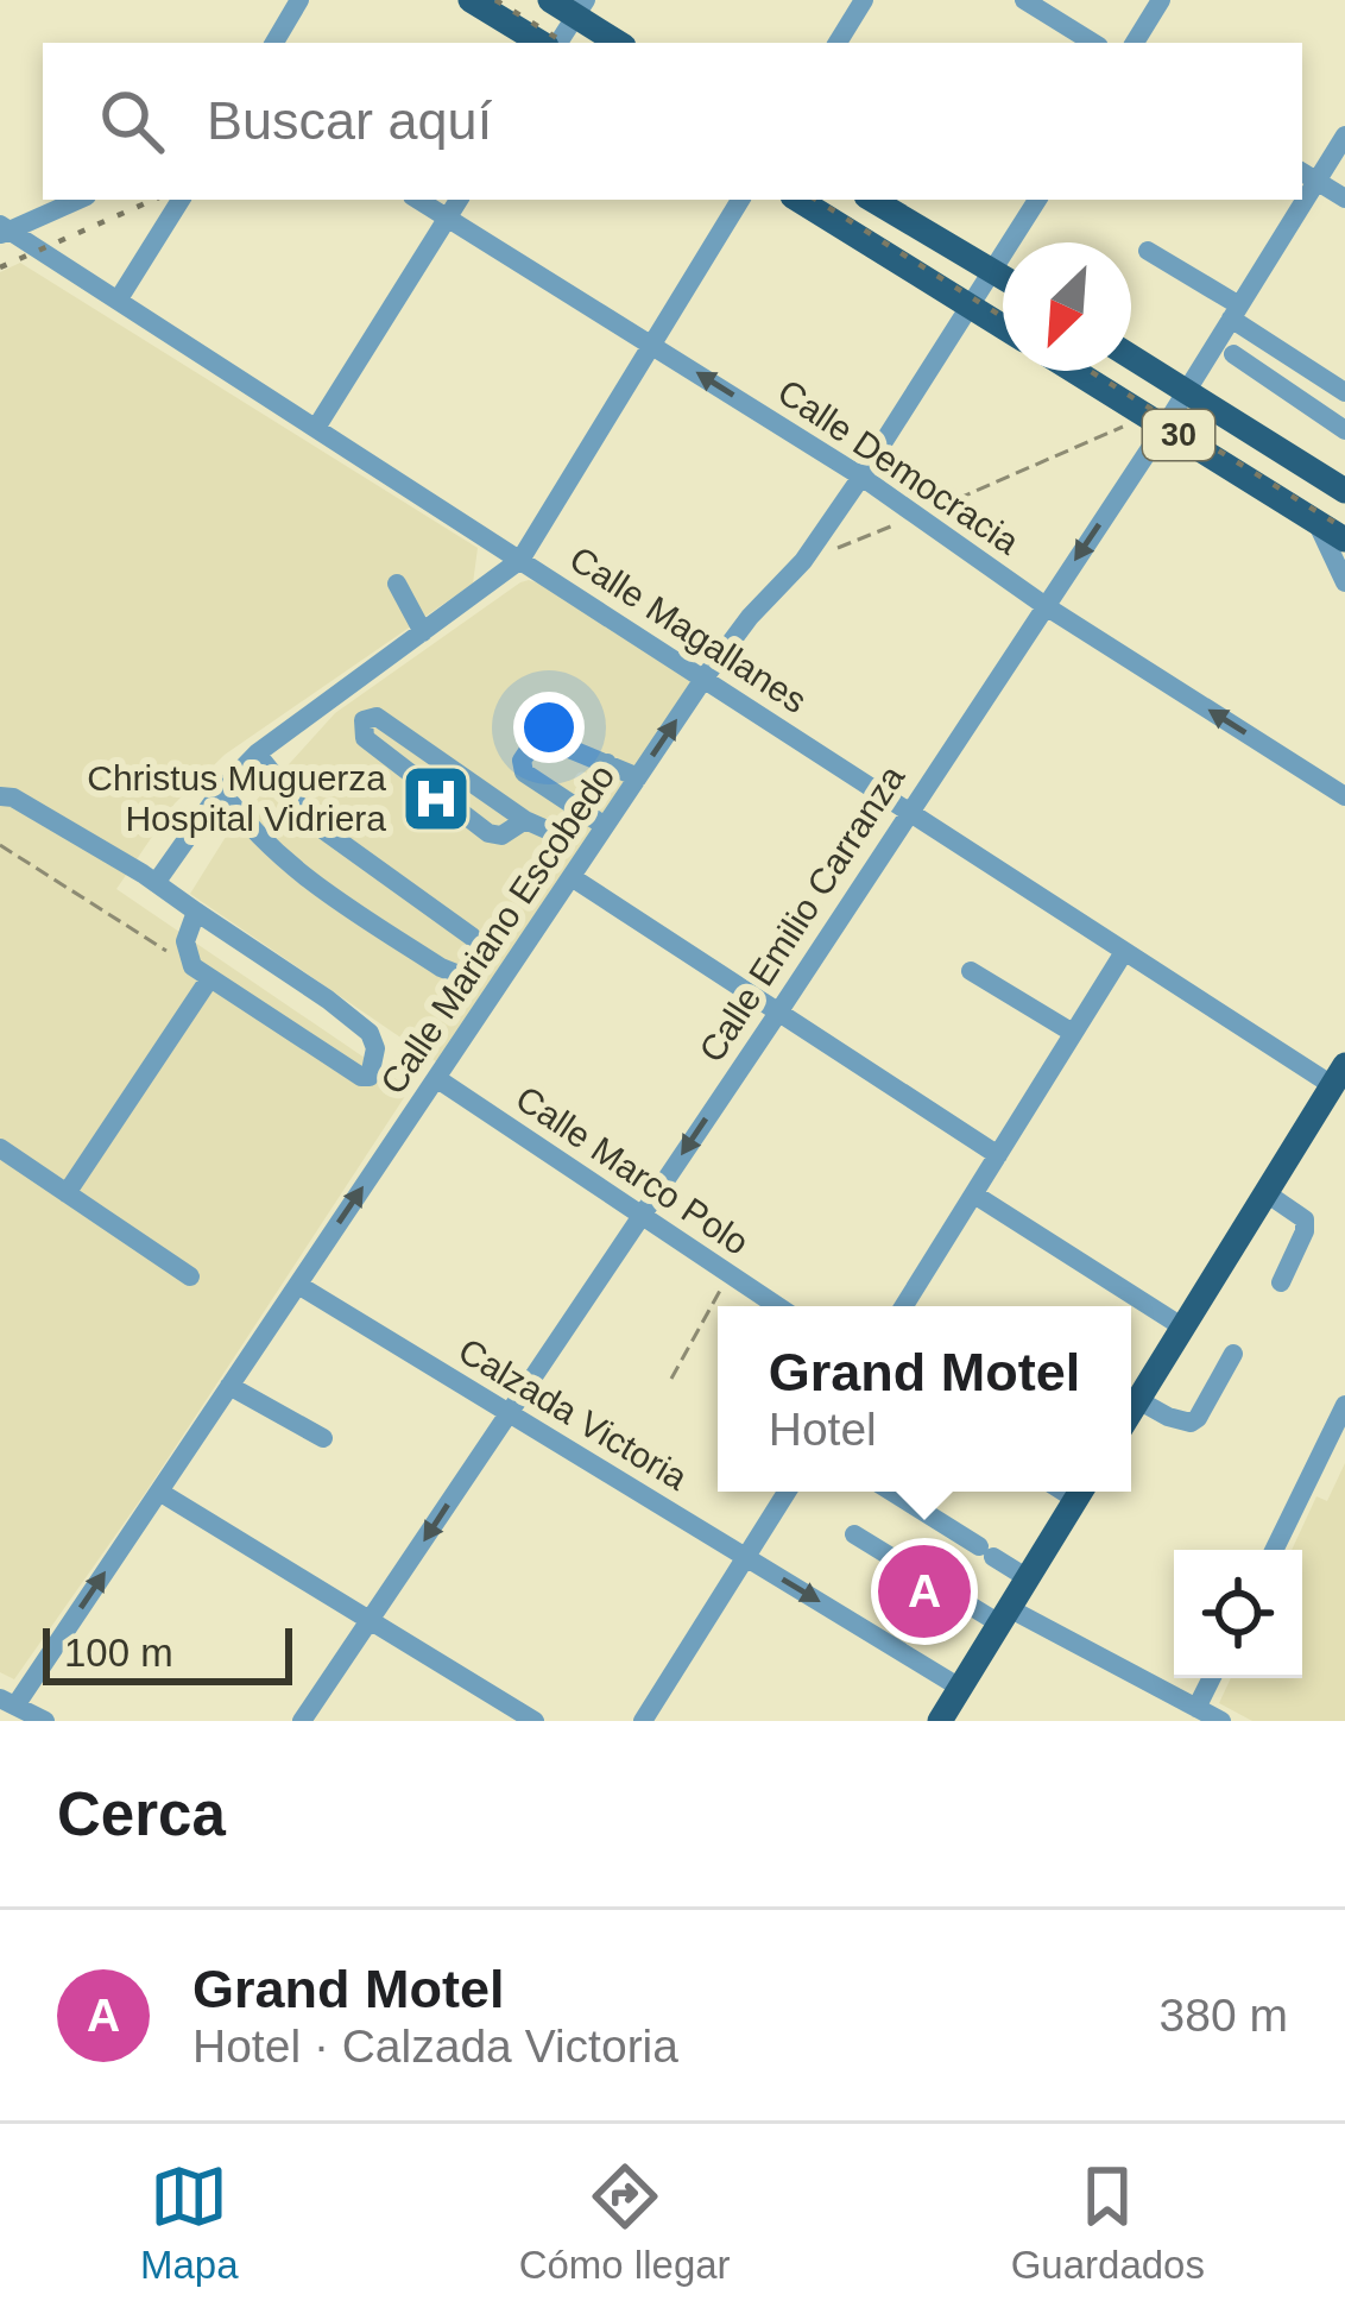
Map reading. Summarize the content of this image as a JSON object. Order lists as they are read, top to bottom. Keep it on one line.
{"streets":{"main road":["30"],"street":["Calle Democracia","Calle Magallanes","Calle Emilio Carranza","Calle Mariano Escobedo","Calle Marco Polo","Calzada Victoria"]},"crossings":[["30","Calle Emilio Carranza"],["Calle Democracia","Calle Emilio Carranza"],["Calle Democracia","Calle Mariano Escobedo"],["Calle Magallanes","Calle Emilio Carranza"],["Calle Magallanes","Calle Mariano Escobedo"],["Calle Emilio Carranza","Calle Marco Polo"],["Calle Emilio Carranza","Calzada Victoria"],["Calle Mariano Escobedo","Calle Marco Polo"],["Calle Mariano Escobedo","Calzada Victoria"]],"one_way":["Calle Democracia","Calle Emilio Carranza"],"places":{"hospital":["Christus Muguerza Hospital Vidriera"]},"scale_bar":"100 m","north":"bottom left","page":{"search":"Buscar aquí","popup":["Grand Motel","Hotel"],"pins":"A","scale":"100 m","heading":"Cerca","list":[{"mark":"A","name":"Grand Motel","note":"Hotel · Calzada Victoria","value":"380 m"}],"nav":["Mapa","Cómo llegar","Guardados"]}}
